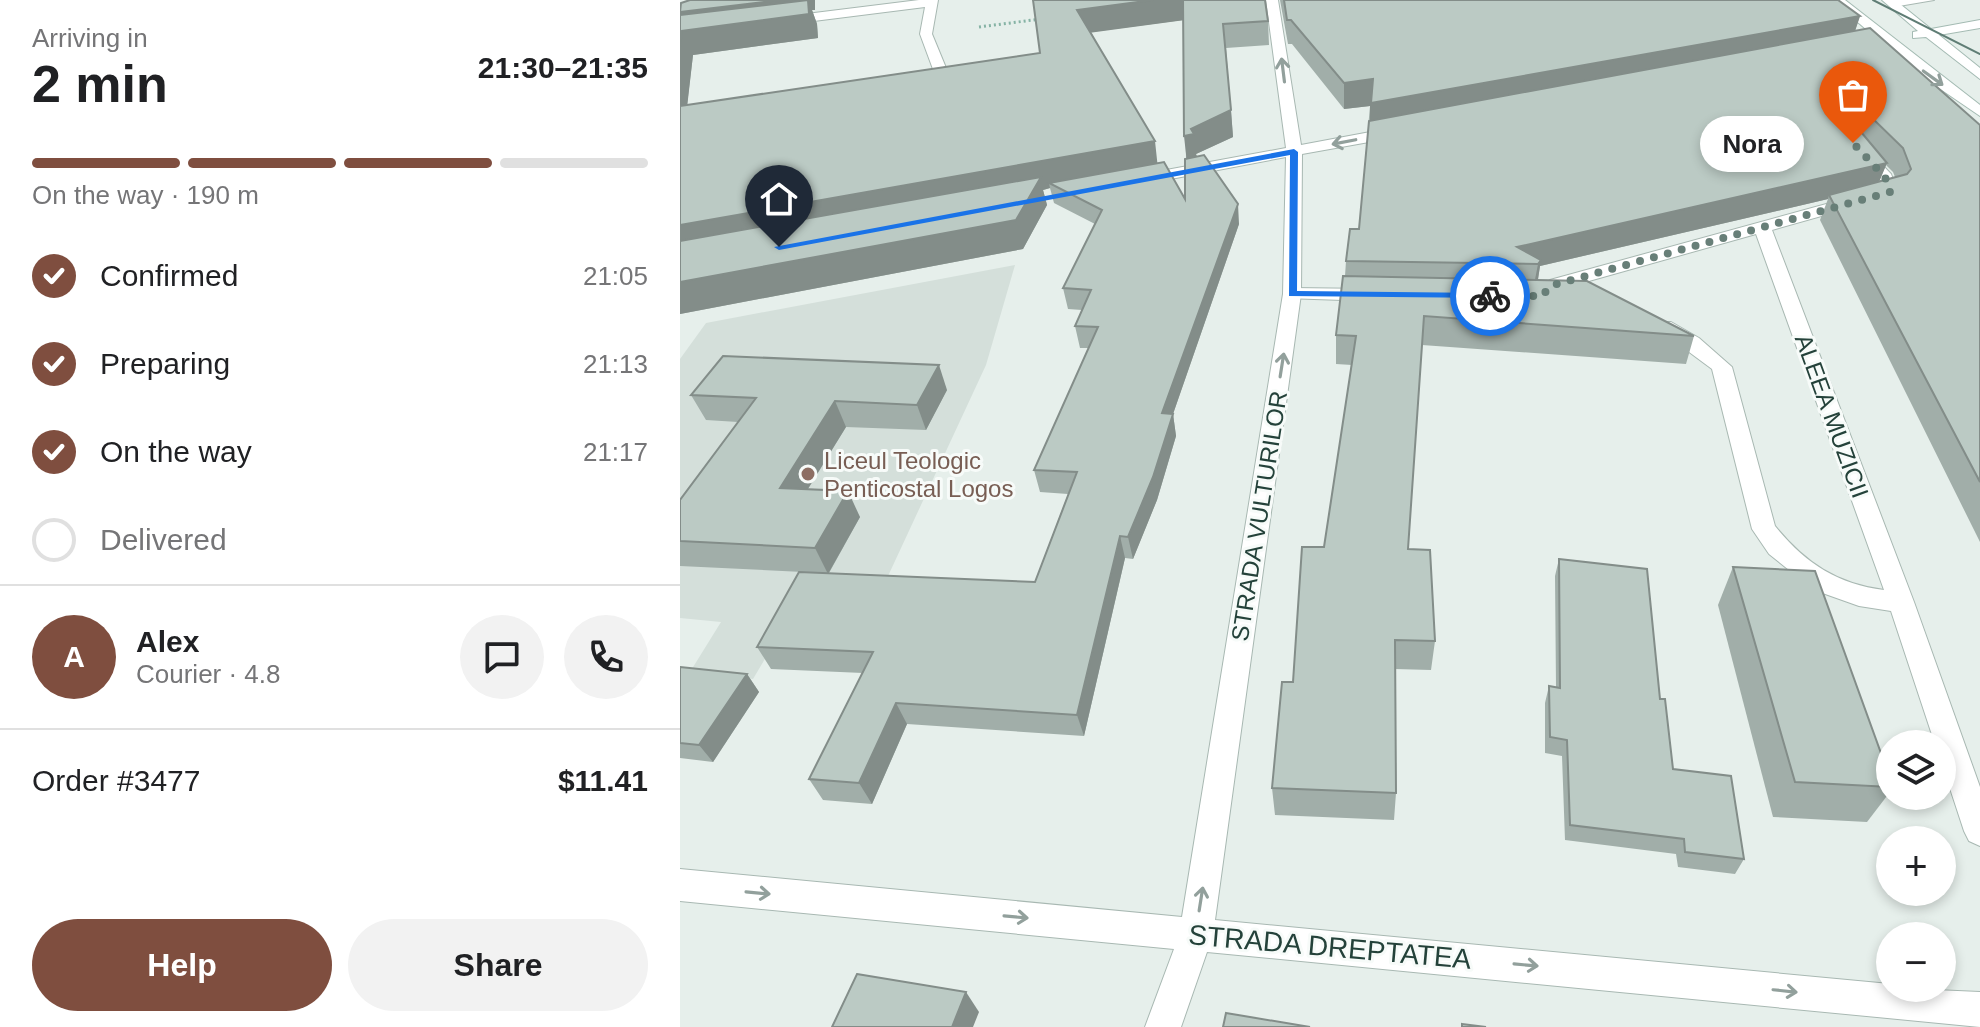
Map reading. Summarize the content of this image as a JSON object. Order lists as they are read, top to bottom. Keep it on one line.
{"streets":{"street":["ALEEA MUZICII","STRADA VULTURILOR","STRADA DREPTATEA"]},"crossings":[["STRADA VULTURILOR","STRADA DREPTATEA"]],"one_way":["STRADA VULTURILOR","STRADA DREPTATEA"],"places":["Nora","Liceul Teologic Penticostal Logos"],"page":{"heading":["2 min","Arriving in","21:30–21:35"],"panel":["Alex","Courier · 4.8","Order #3477","$11.41"],"bubble":"Nora","bar":"On the way · 190 m","list":[["Confirmed","21:05"],["Preparing","21:13"],["On the way","21:17"],"Delivered"],"round":"A","map_buttons":["+","−"],"buttons":["Help","Share"]}}
